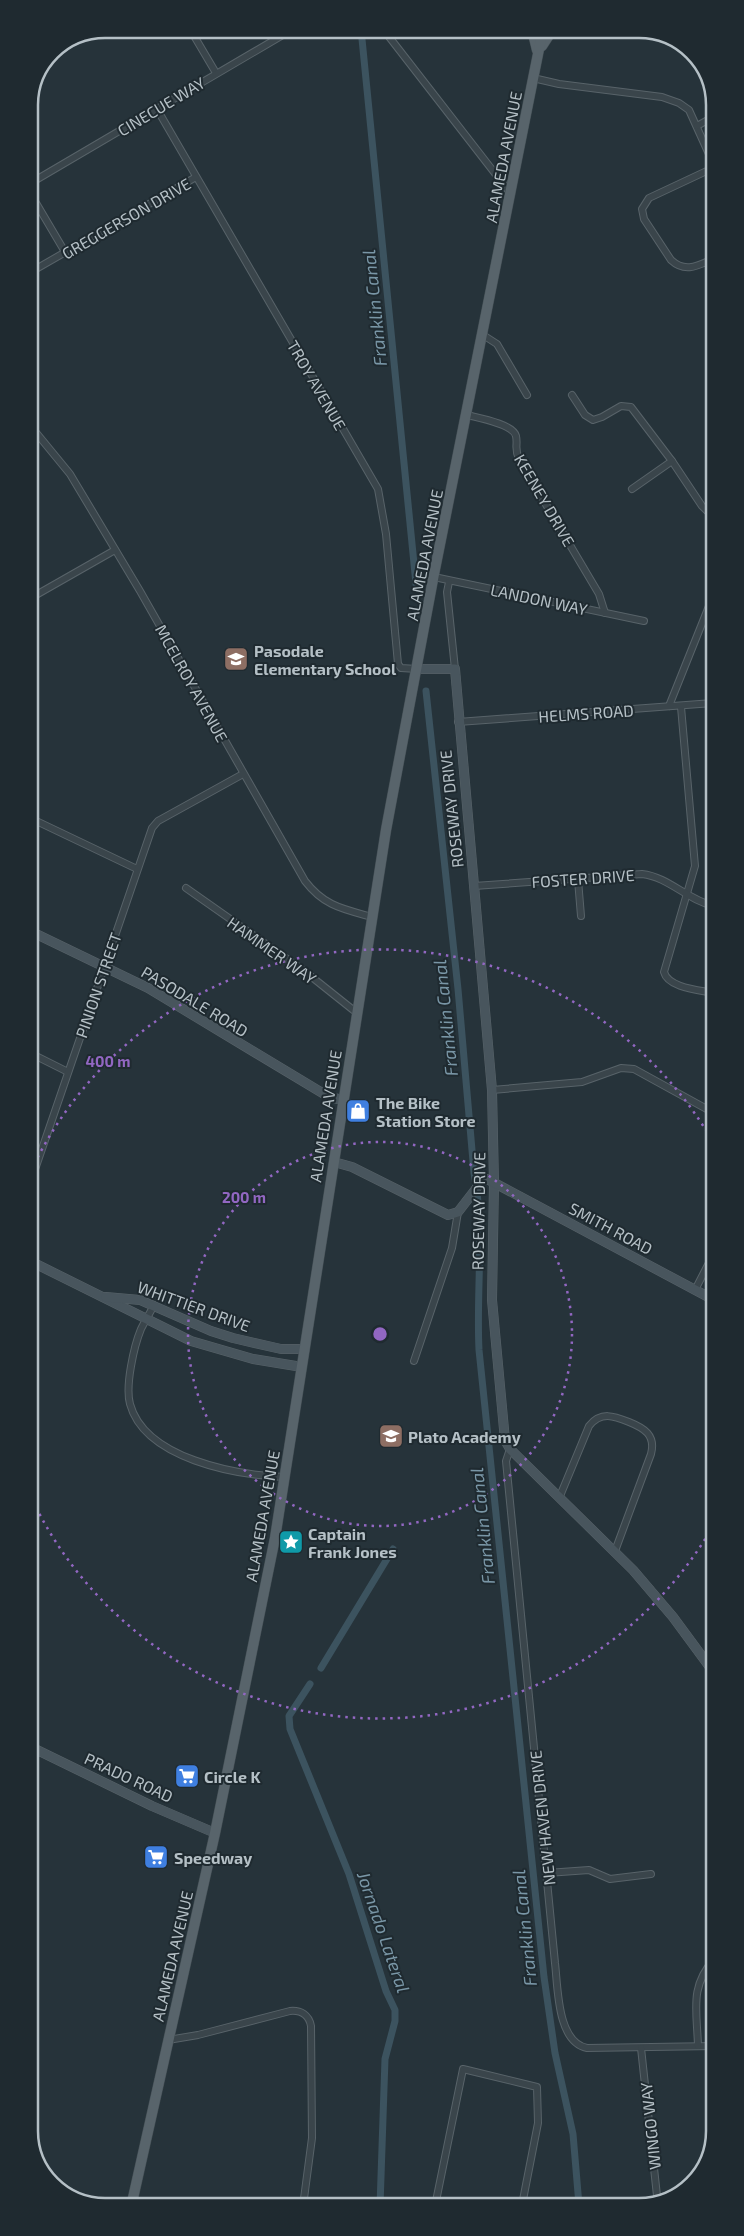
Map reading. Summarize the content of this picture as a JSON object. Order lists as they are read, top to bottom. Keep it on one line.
{"streets":{"main road":["ALAMEDA AVENUE"],"street":["CINECUE WAY","GREGGERSON DRIVE","TROY AVENUE","KEENEY DRIVE","LANDON WAY","MCELROY AVENUE","HELMS ROAD","ROSEWAY DRIVE","FOSTER DRIVE","HAMMER WAY","PINION STREET","PASODALE ROAD","SMITH ROAD","WHITTIER DRIVE","PRADO ROAD","NEW HAVEN DRIVE","WINGO WAY"]},"crossings":[["CINECUE WAY","TROY AVENUE"],["ALAMEDA AVENUE","TROY AVENUE"],["ALAMEDA AVENUE","KEENEY DRIVE"],["ALAMEDA AVENUE","LANDON WAY"],["ALAMEDA AVENUE","MCELROY AVENUE"],["ALAMEDA AVENUE","HAMMER WAY"],["ALAMEDA AVENUE","PASODALE ROAD"],["ALAMEDA AVENUE","WHITTIER DRIVE"],["ALAMEDA AVENUE","PRADO ROAD"],["GREGGERSON DRIVE","TROY AVENUE"],["KEENEY DRIVE","LANDON WAY"],["LANDON WAY","ROSEWAY DRIVE"],["MCELROY AVENUE","PINION STREET"],["HELMS ROAD","ROSEWAY DRIVE"],["ROSEWAY DRIVE","FOSTER DRIVE"],["ROSEWAY DRIVE","SMITH ROAD"],["ROSEWAY DRIVE","NEW HAVEN DRIVE"],["PINION STREET","PASODALE ROAD"],["NEW HAVEN DRIVE","WINGO WAY"]],"water":["Franklin Canal","Jornado Lateral"],"places":{"school or university":["Pasodale Elementary School","Plato Academy"],"shop":["The Bike Station Store"],"place":["Captain Frank Jones"],"supermarket":["Circle K","Speedway"]},"rings":["400 m","200 m"]}
